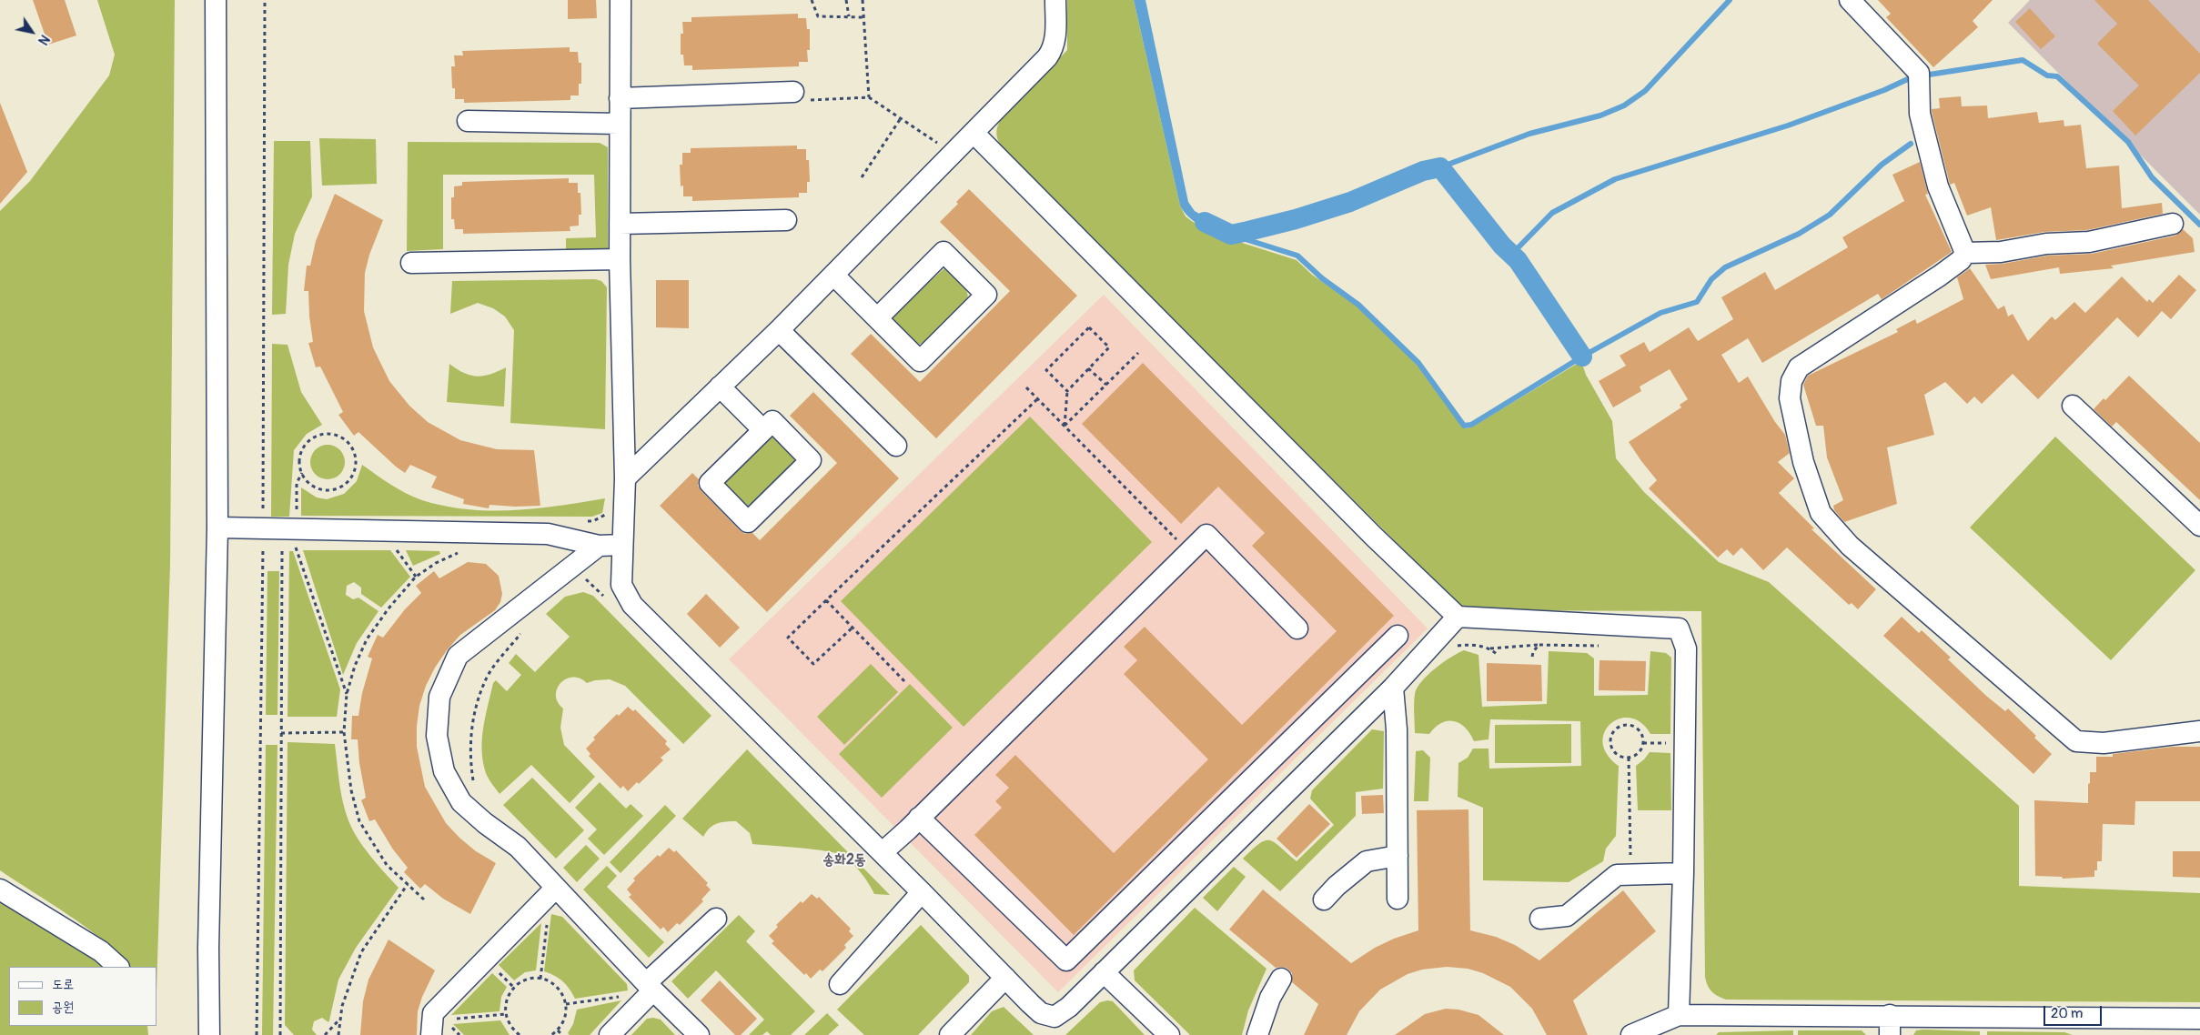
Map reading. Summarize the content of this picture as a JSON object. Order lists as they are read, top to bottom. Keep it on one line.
{"districts":["송화2동"],"legend":["도로","공원"],"scale_bar":"20 m","north":"bottom right"}
